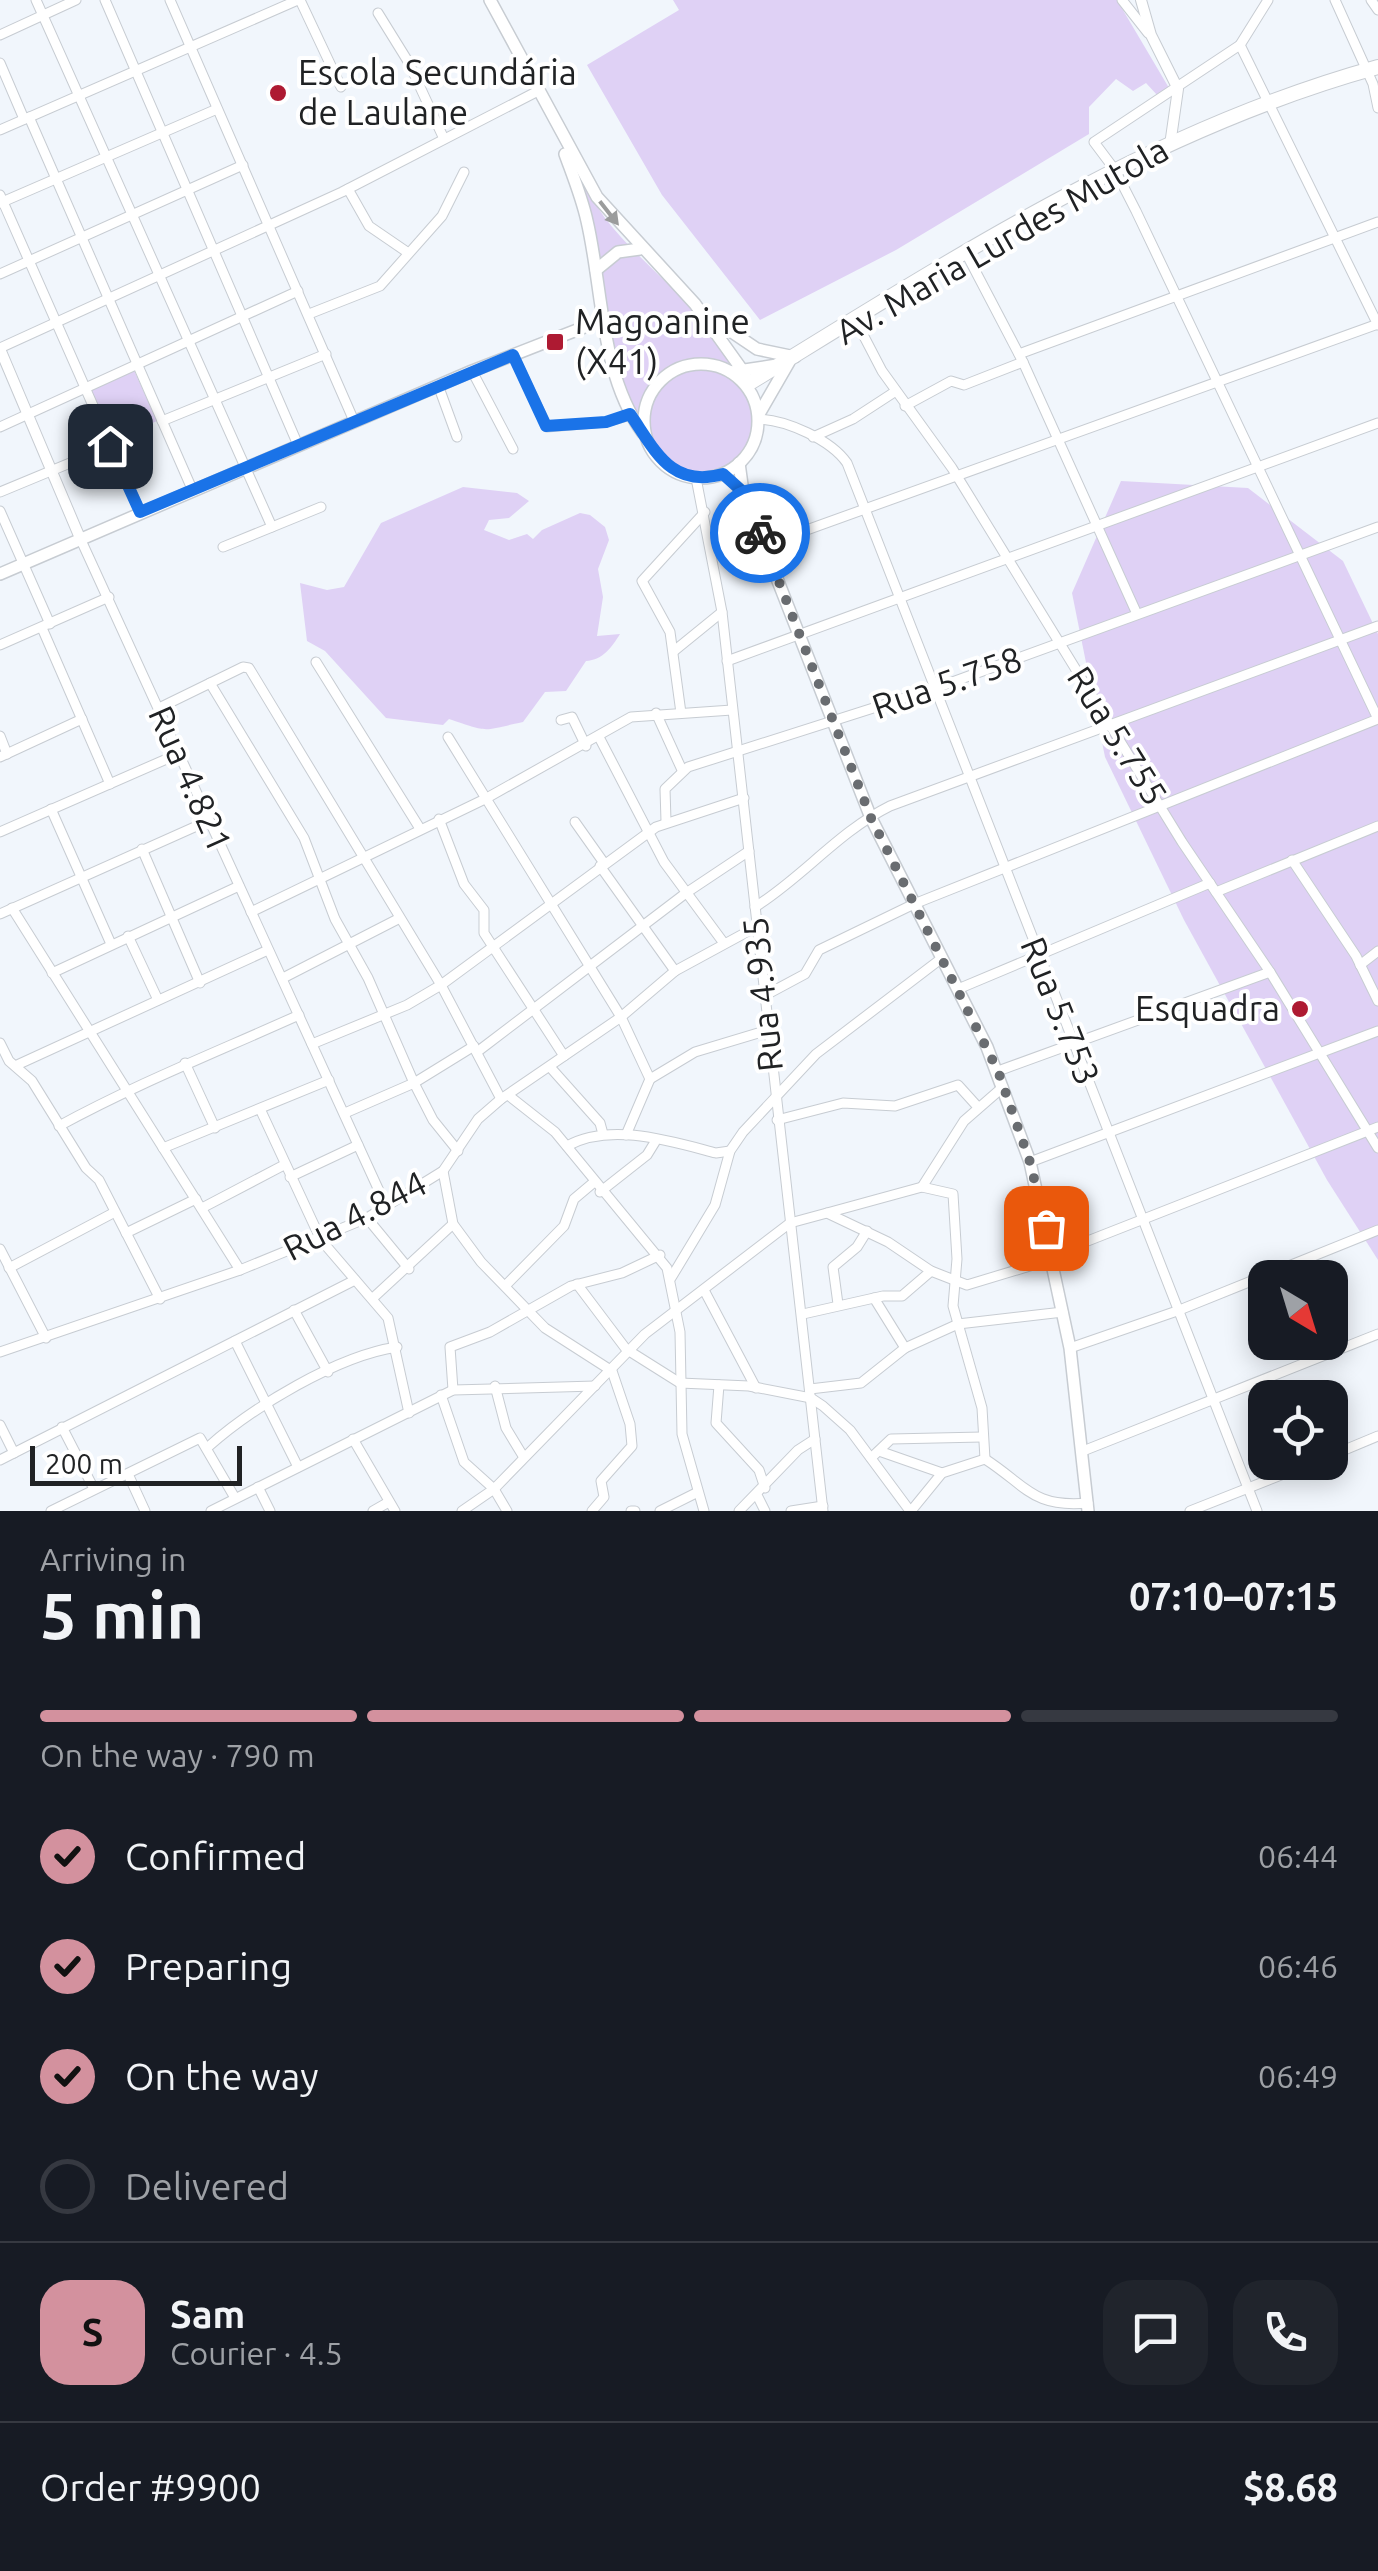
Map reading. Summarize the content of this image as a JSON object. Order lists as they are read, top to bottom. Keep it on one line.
{"streets":{"main road":["Av. Maria Lurdes Mutola"],"street":["Rua 5.758","Rua 5.755","Rua 4.821","Rua 4.935","Rua 5.753","Rua 4.844"]},"crossings":[["Av. Maria Lurdes Mutola","Rua 5.755"],["Rua 5.758","Rua 5.755"],["Rua 5.758","Rua 4.935"],["Rua 5.758","Rua 5.753"],["Rua 4.821","Rua 4.844"],["Rua 4.935","Rua 4.844"]],"places":{"other":["Escola Secundária de Laulane","Esquadra"],"transit":["Magoanine (X41)"]},"scale_bar":"200 m","north":"bottom right","page":{"scale":"200 m","heading":["5 min","Arriving in","07:10–07:15"],"panel":["Sam","Courier · 4.5","Order #9900","$8.68"],"bar":"On the way · 790 m","list":[["Confirmed","06:44"],["Preparing","06:46"],["On the way","06:49"],"Delivered"],"round":"S"}}
